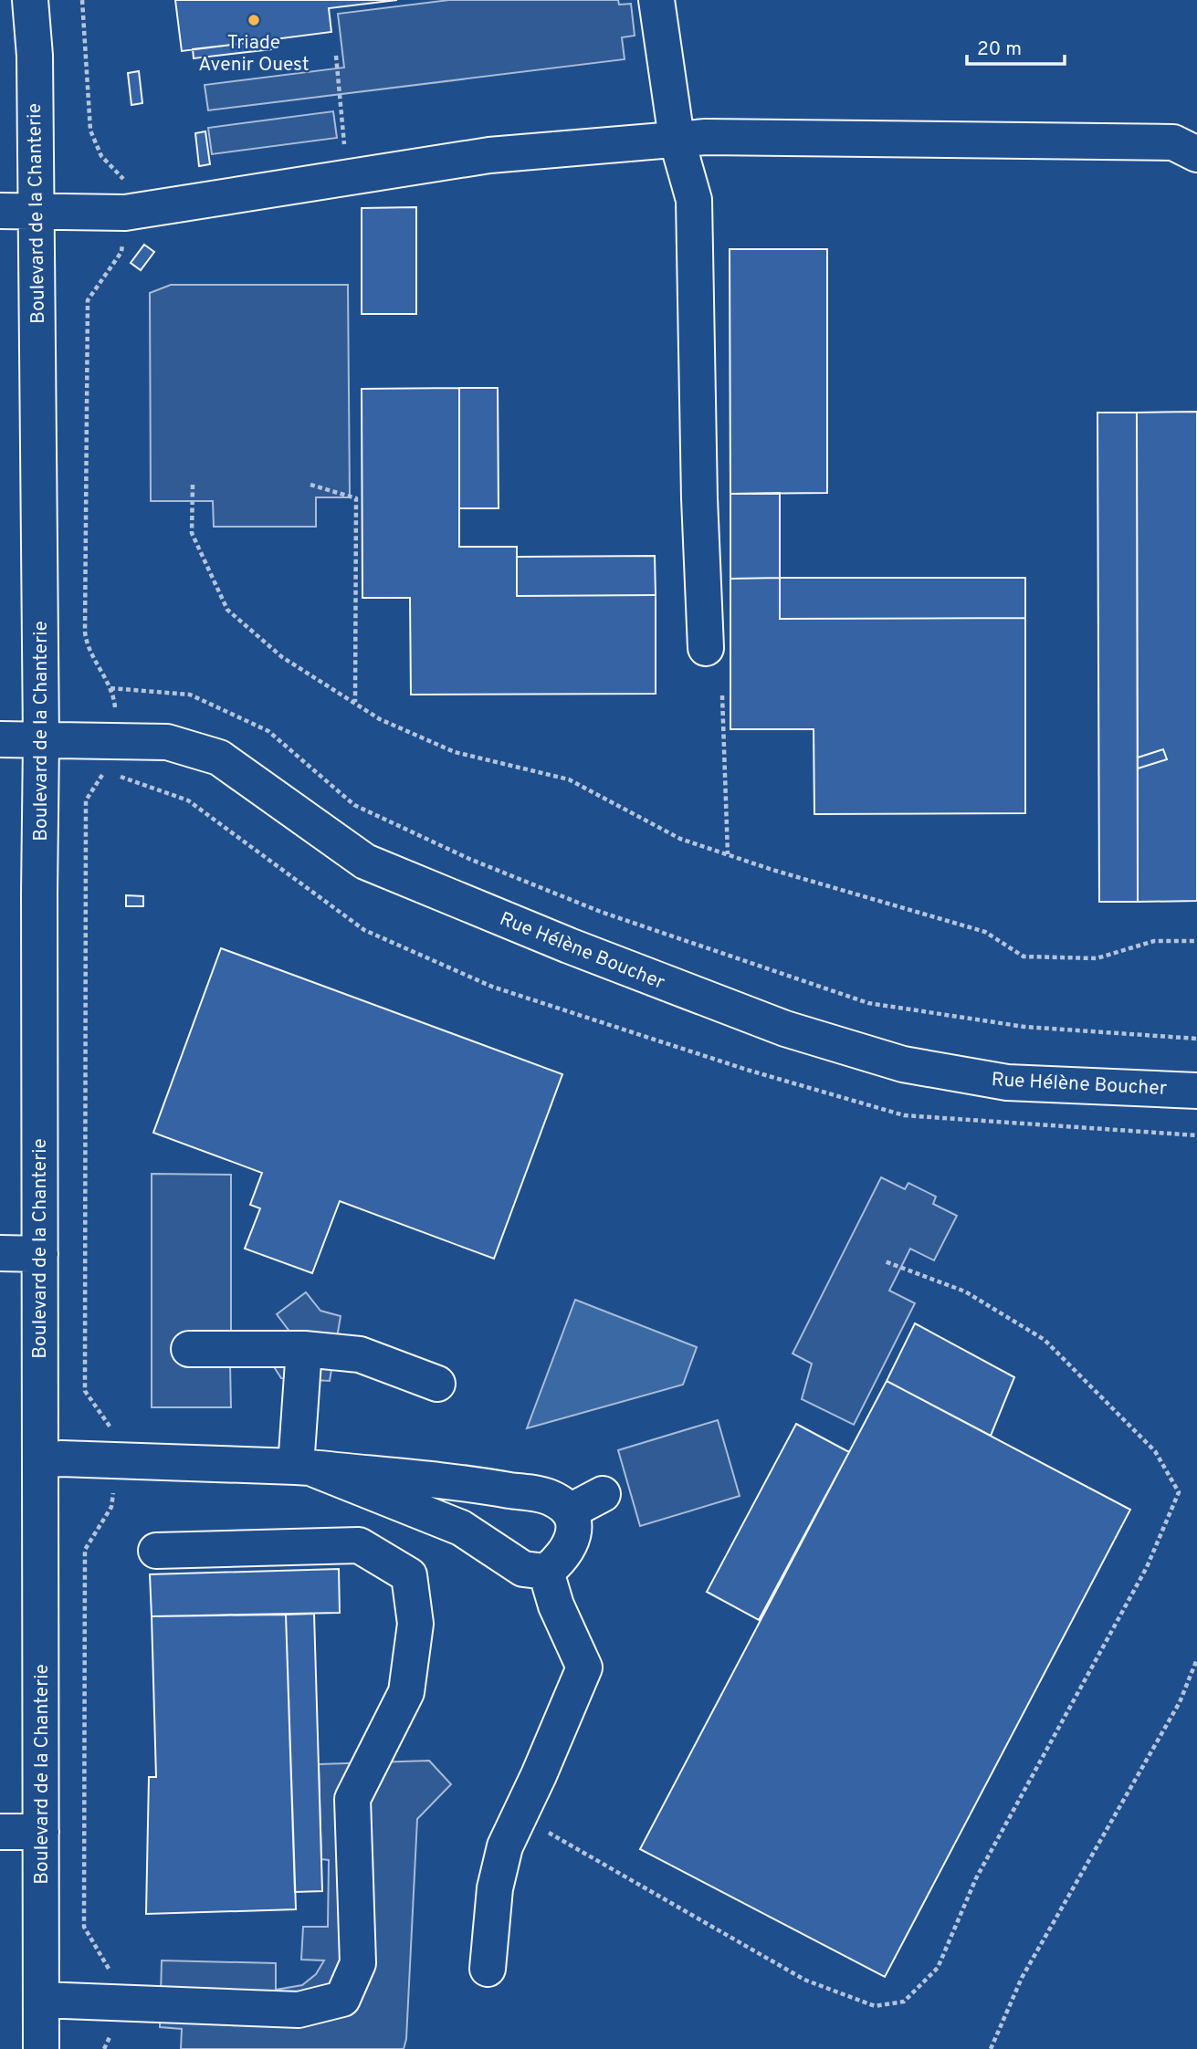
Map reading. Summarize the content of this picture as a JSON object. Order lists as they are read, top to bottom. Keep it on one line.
{"streets":{"street":["Boulevard de la Chanterie","Rue Hélène Boucher"]},"crossings":[["Boulevard de la Chanterie","Rue Hélène Boucher"]],"places":["Triade Avenir Ouest"],"scale_bar":"20 m"}
